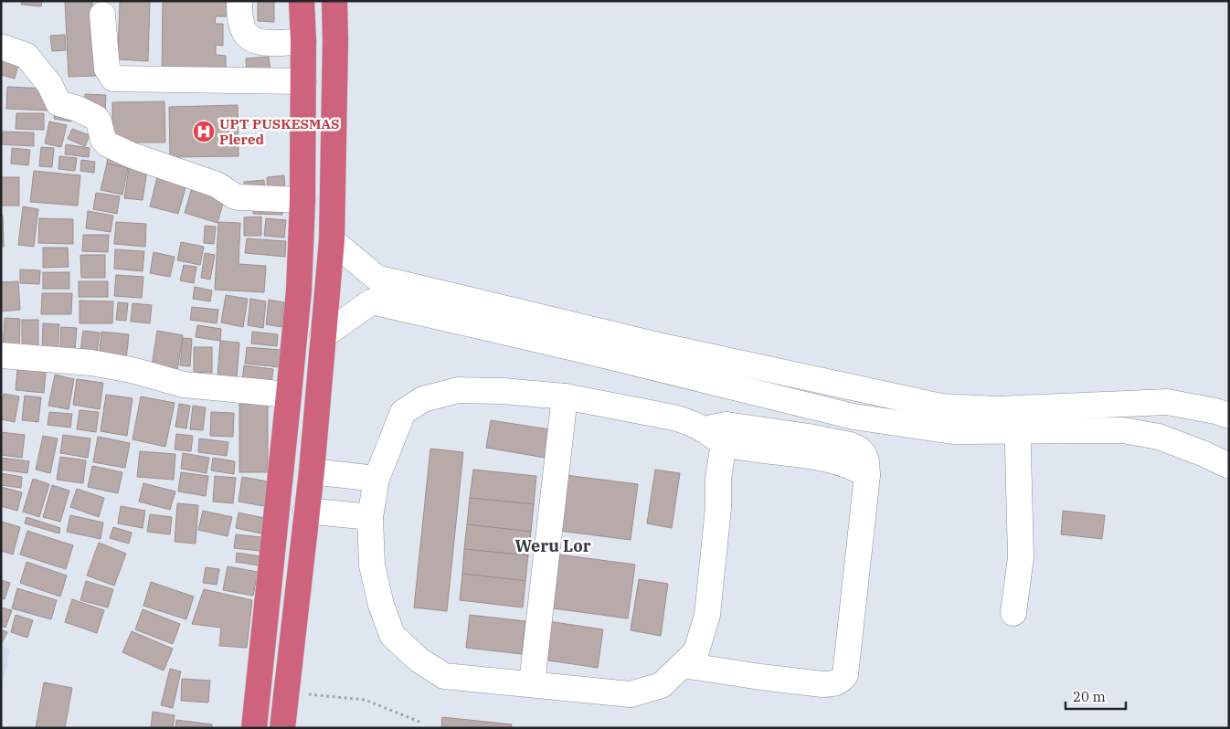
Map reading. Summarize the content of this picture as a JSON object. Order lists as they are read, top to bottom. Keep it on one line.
{"districts":["Weru Lor"],"places":{"hospital":["UPT PUSKESMAS Plered"]},"scale_bar":"20 m"}
